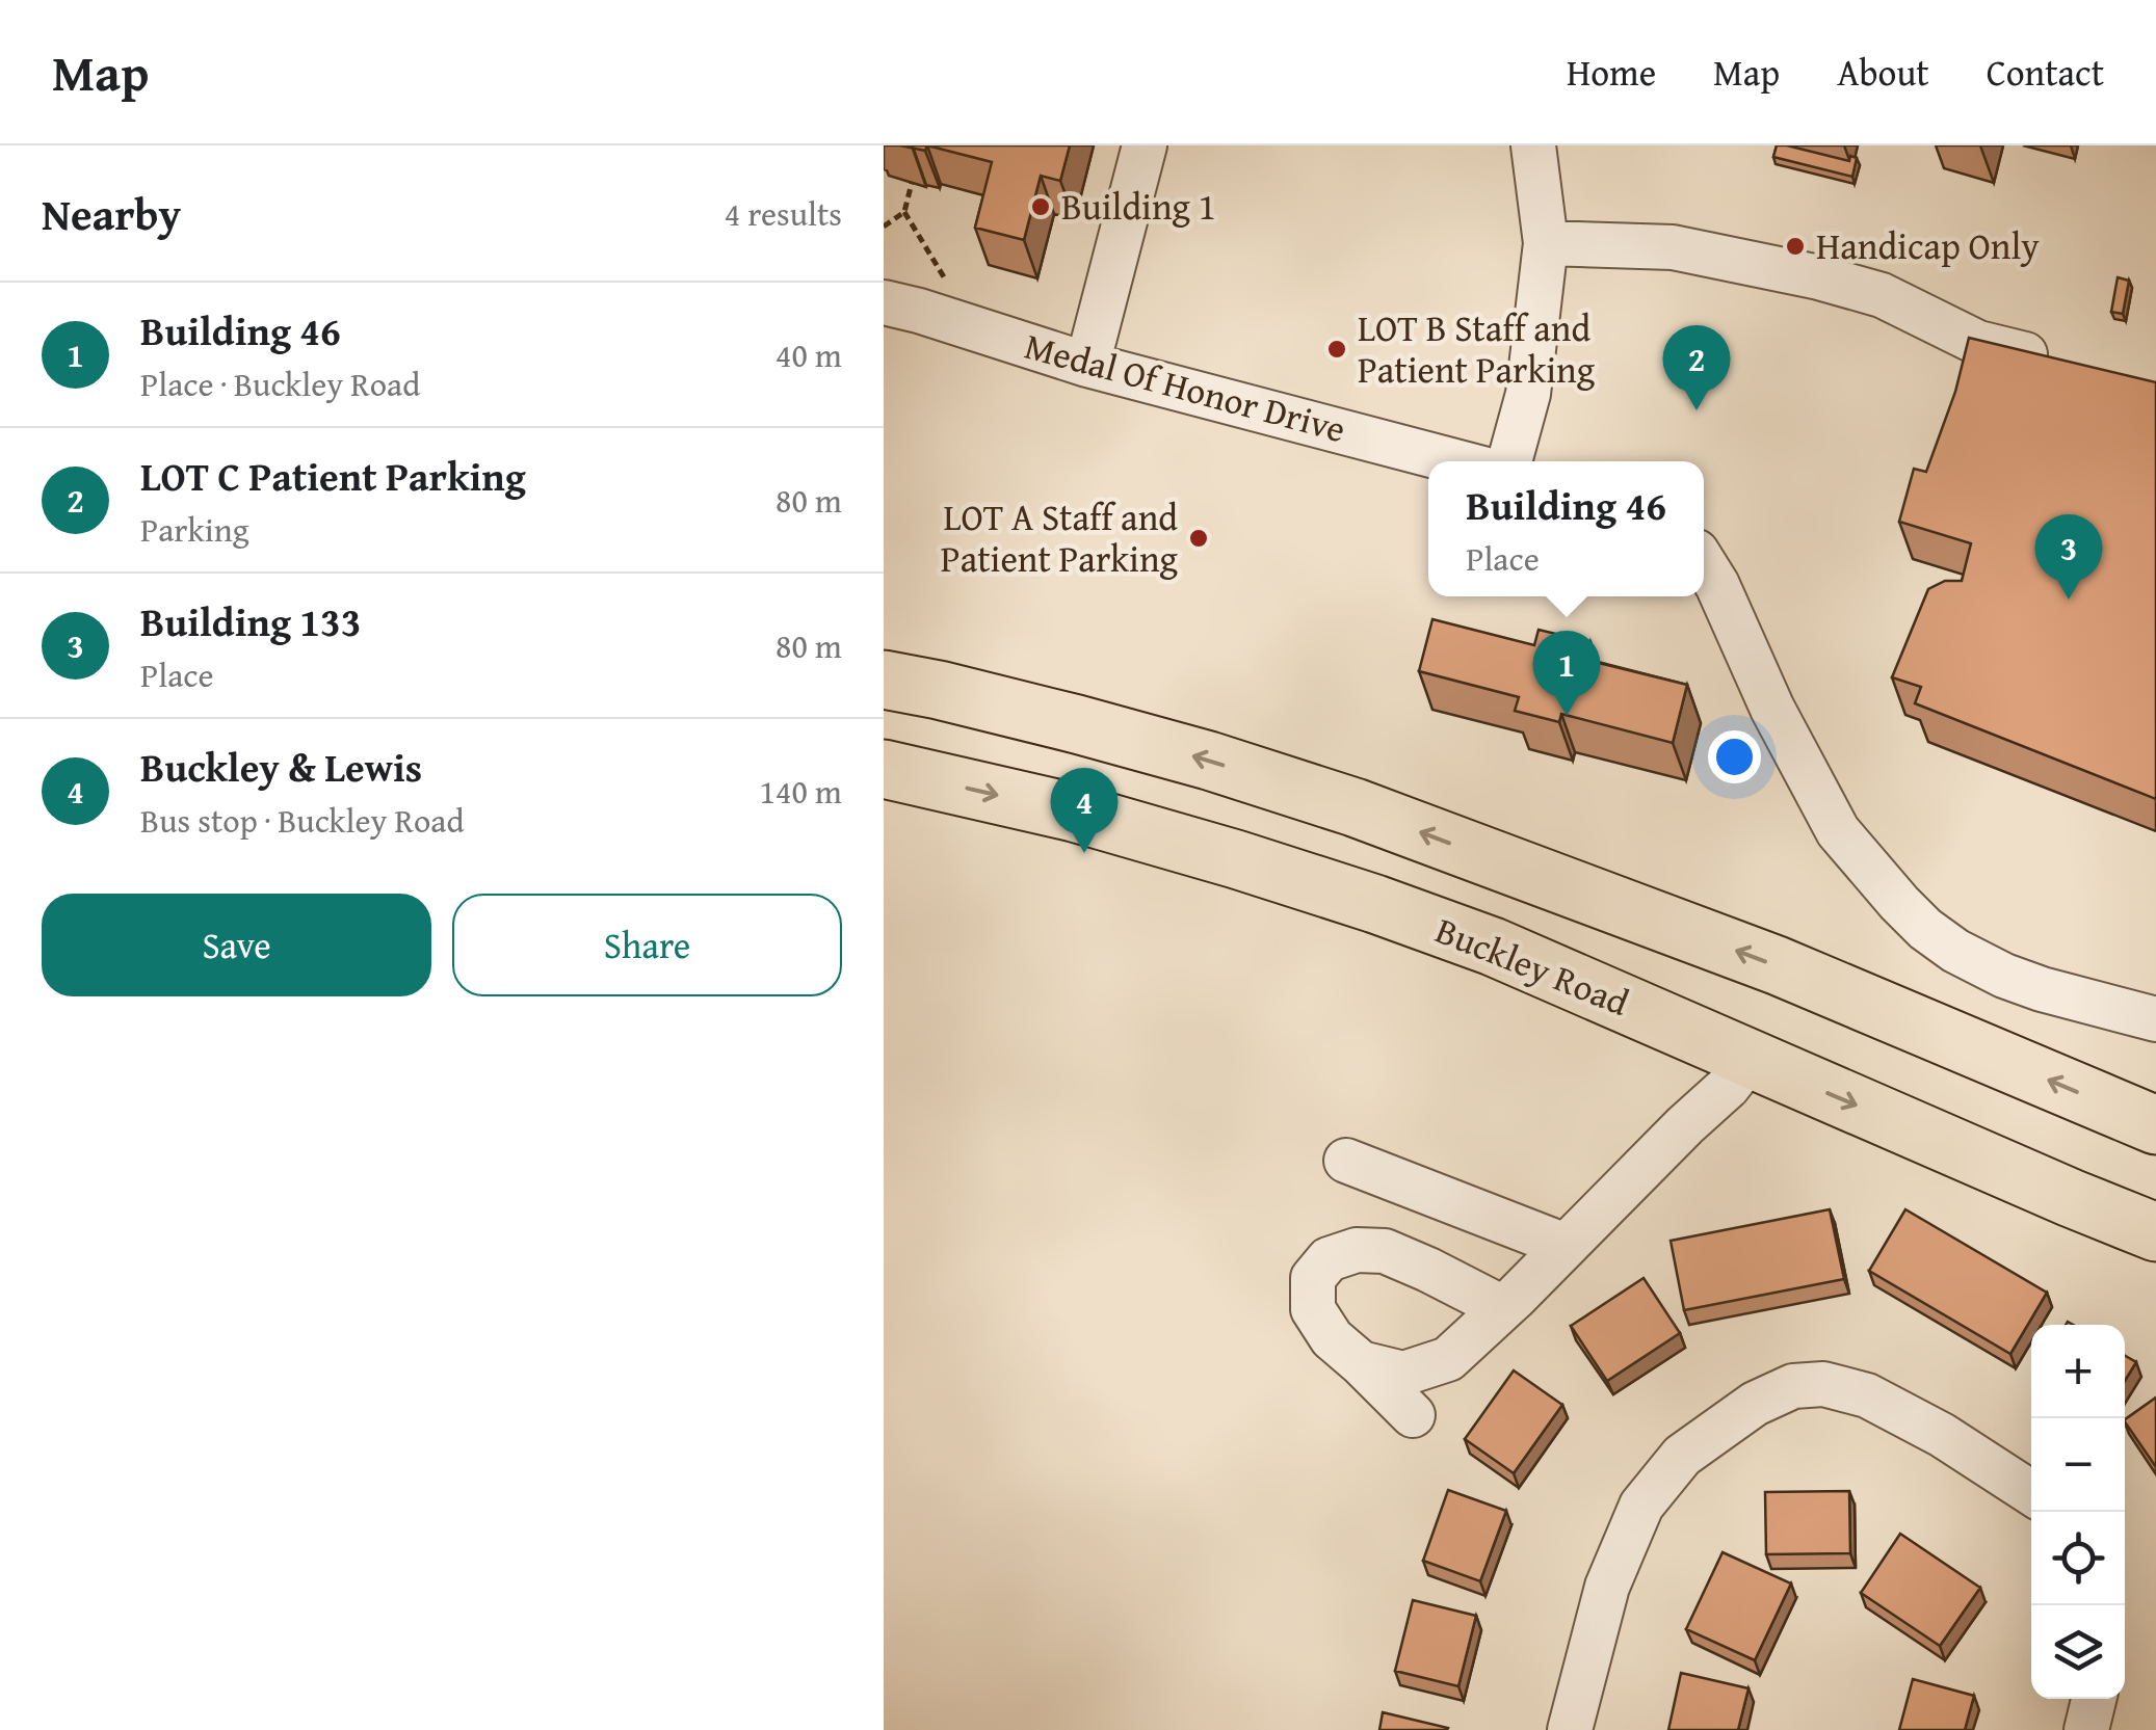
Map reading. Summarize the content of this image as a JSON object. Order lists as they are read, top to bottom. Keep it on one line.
{"streets":{"highway":["Buckley Road"],"street":["Medal Of Honor Drive"]},"places":["Building 1","Handicap Only","LOT B Staff and Patient Parking","LOT A Staff and Patient Parking"],"page":{"header":"Map","nav":["Home","Map","About","Contact"],"heading":["Nearby","4 results"],"list":[{"mark":"1","name":"Building 46","note":"Place · Buckley Road","value":"40 m"},{"mark":"2","name":"LOT C Patient Parking","note":"Parking","value":"80 m"},{"mark":"3","name":"Building 133","note":"Place","value":"80 m"},{"mark":"4","name":"Buckley & Lewis","note":"Bus stop · Buckley Road","value":"140 m"}],"pins":["2","3","1","4"],"popup":["Building 46","Place"],"buttons":["Save","Share"],"map_buttons":["+","−"]}}
